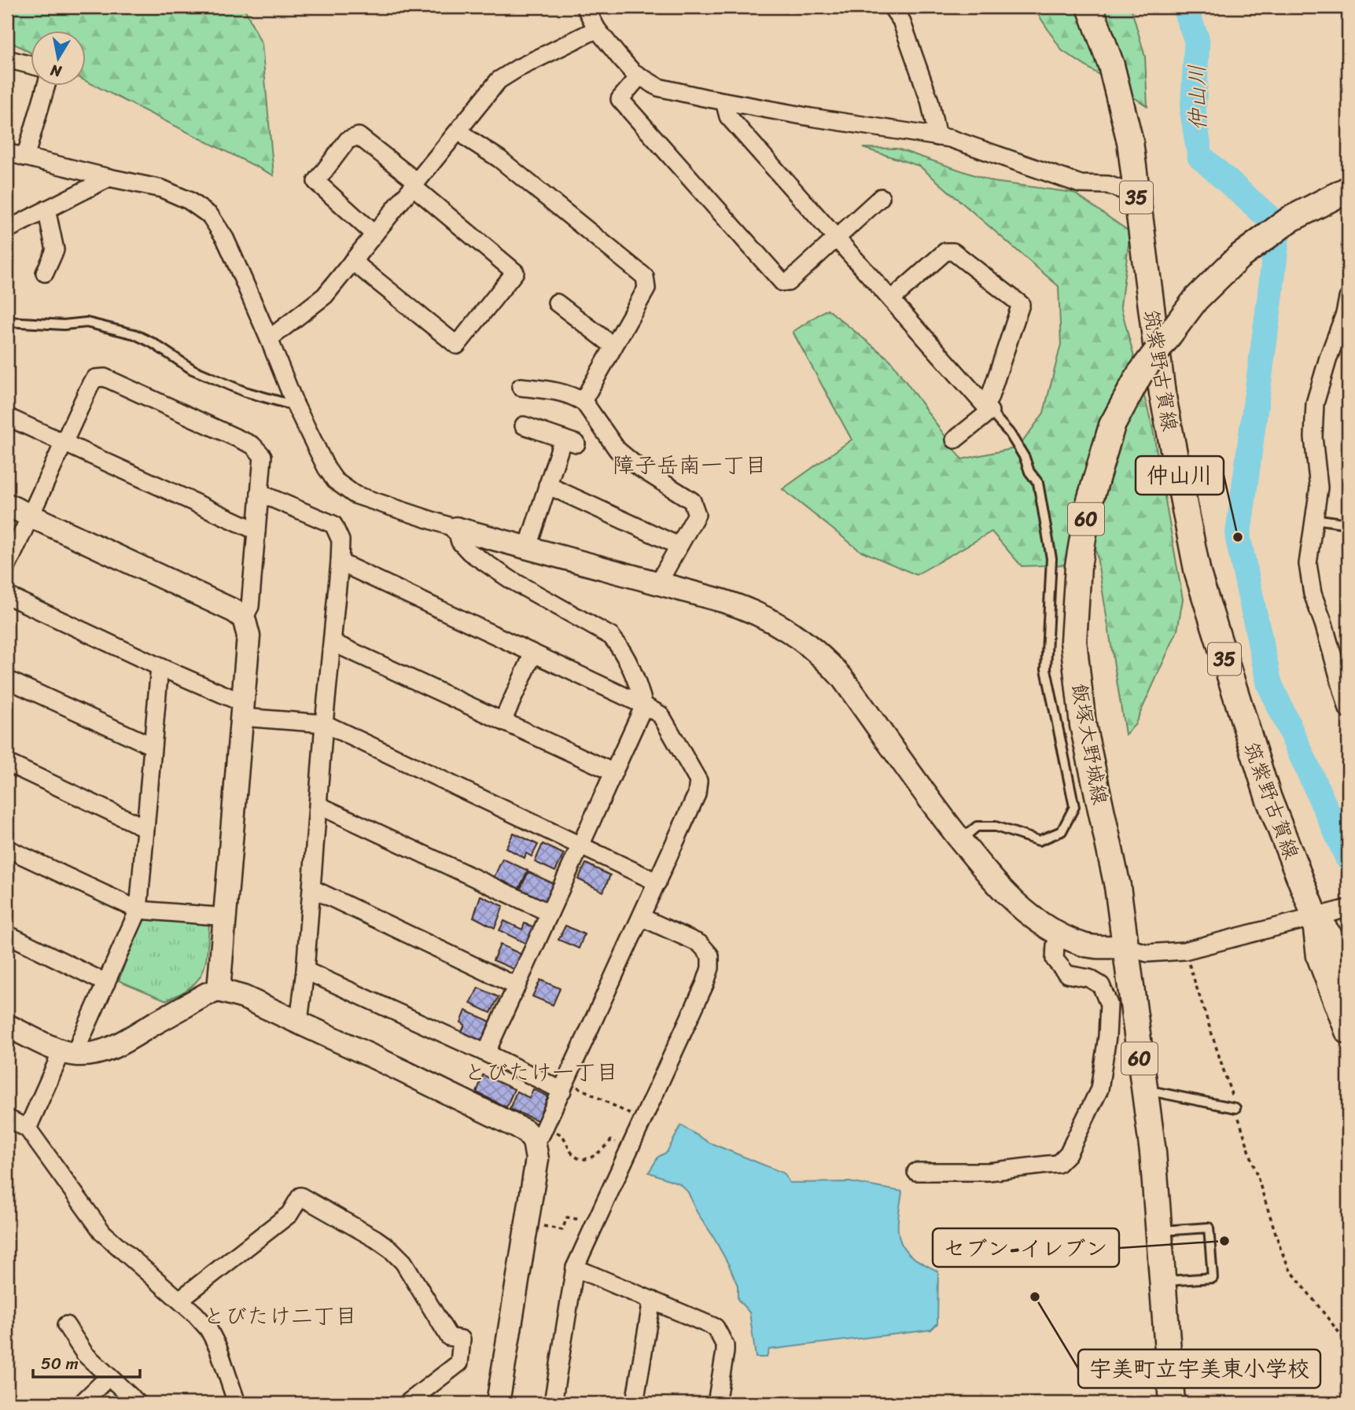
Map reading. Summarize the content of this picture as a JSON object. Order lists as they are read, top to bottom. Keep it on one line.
{"streets":{"main road":["35","筑紫野古賀線","60","飯塚大野城線"]},"districts":["障子岳南一丁目","とびたけ一丁目","とびたけ二丁目"],"water":["仲山川"],"places":["仲山川","セブン-イレブン","宇美町立宇美東小学校"],"scale_bar":"50 m","north":"bottom"}
